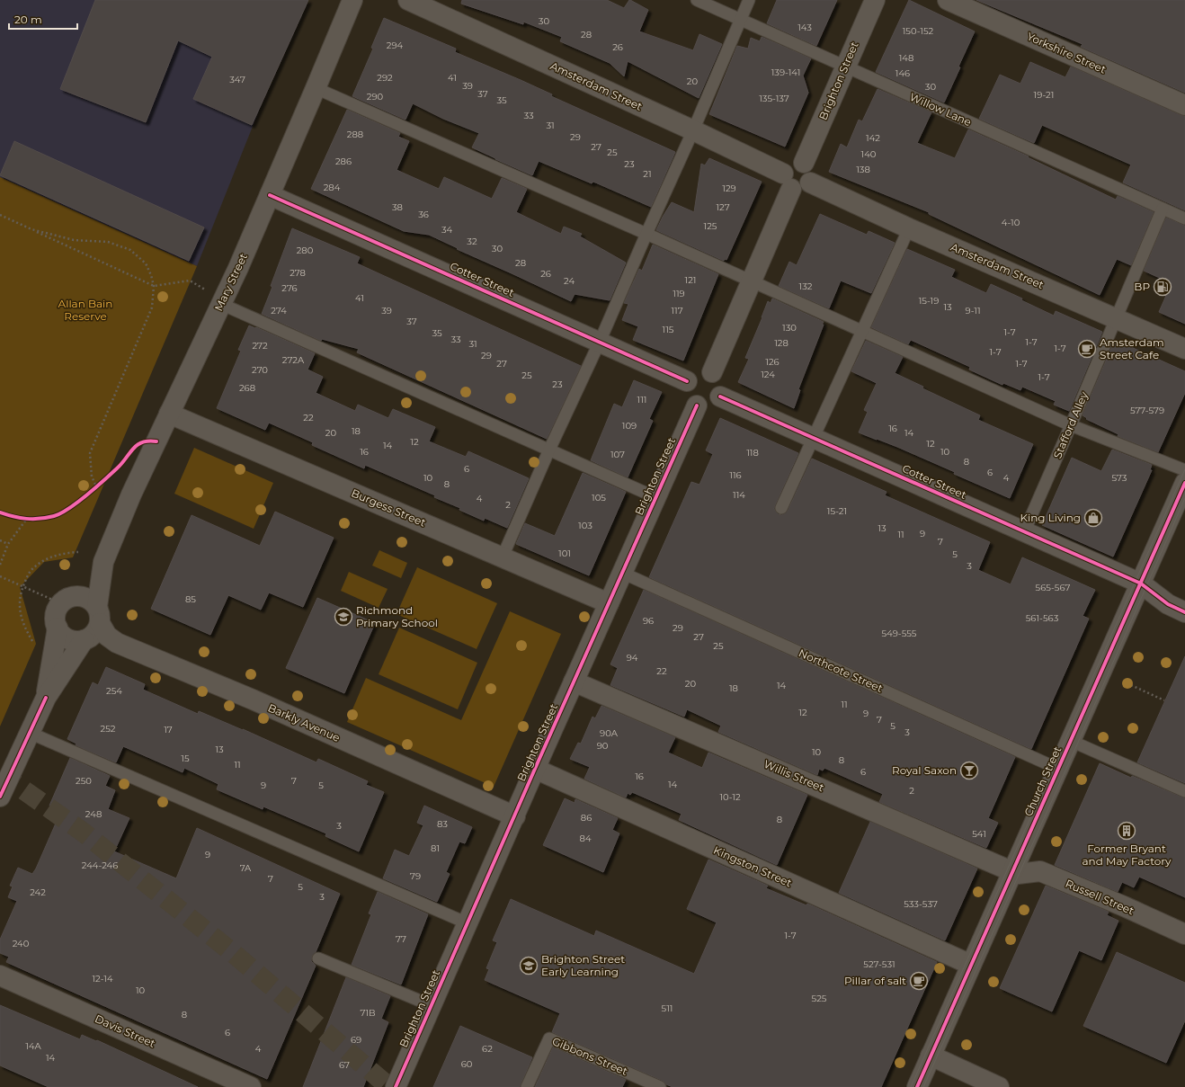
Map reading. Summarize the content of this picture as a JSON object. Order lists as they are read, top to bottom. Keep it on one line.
{"streets":{"street":["Yorkshire Street","Brighton Street","Amsterdam Street","Cotter Street","Mary Street","Burgess Street","Barkly Avenue","Willis Street","Church Street","Kingston Street","Russell Street","Davis Street"],"lane":["Willow Lane","Stafford Alley","Northcote Street","Gibbons Street"]},"crossings":[["Brighton Street","Amsterdam Street"],["Brighton Street","Willow Lane"],["Brighton Street","Cotter Street"],["Brighton Street","Burgess Street"],["Brighton Street","Northcote Street"],["Brighton Street","Barkly Avenue"],["Brighton Street","Willis Street"],["Brighton Street","Kingston Street"],["Amsterdam Street","Stafford Alley"],["Willow Lane","Stafford Alley"],["Cotter Street","Mary Street"],["Cotter Street","Stafford Alley"],["Cotter Street","Church Street"],["Mary Street","Burgess Street"],["Mary Street","Barkly Avenue"],["Northcote Street","Church Street"],["Willis Street","Church Street"],["Willis Street","Russell Street"],["Church Street","Kingston Street"],["Church Street","Russell Street"]],"parks":["Allan Bain Reserve"],"places":{"fuel station":["BP"],"cafe":["Amsterdam Street Cafe","Pillar of salt"],"shop":["King Living"],"school or university":["Richmond Primary School","Brighton Street Early Learning"],"bar":["Royal Saxon"],"building":["Former Bryant and May Factory"]},"house_numbers":["30","143","150-152","28","294","26","148","139-141","146","292","41","347","20","39","30","37","19-21","290","135-137","35","33","31","288","29","142","27","25","140","286","23","138","21","284","129","38","127","36","4-10","125","34","32","30","280","28","278","26","121","24","132","276","119","41","15-19","13","274","39","117","9-11","37","130","115","1-7","35","33","1-7","128","31","272","1-7","1-7","29","272A","126","27","1-7","270","124","25","1-7","23","268","111","577-579","22","109","16","18","20","14","12","12","14","16","10","118","107","8","6","6","116","10","4","573","8","114","105","4","2","15-21","103","13","9","11","7","101","5","3","565-567","85","561-563","96","29","549-555","27","25","94","22","20","14","18","254","11","12","9","7","5","252","17","3","90A","90","13","10","15","8","11","6","16","250","7","14","9","5","2","10-12","248","86","8","83","3","541","84","81","9","244-246","7A","79","7","5","242","3","533-537","1-7","77","240","527-531","12-14","10","525","511","71B","8","6","69","14A","4","62","14","60","67"],"scale_bar":"20 m"}
